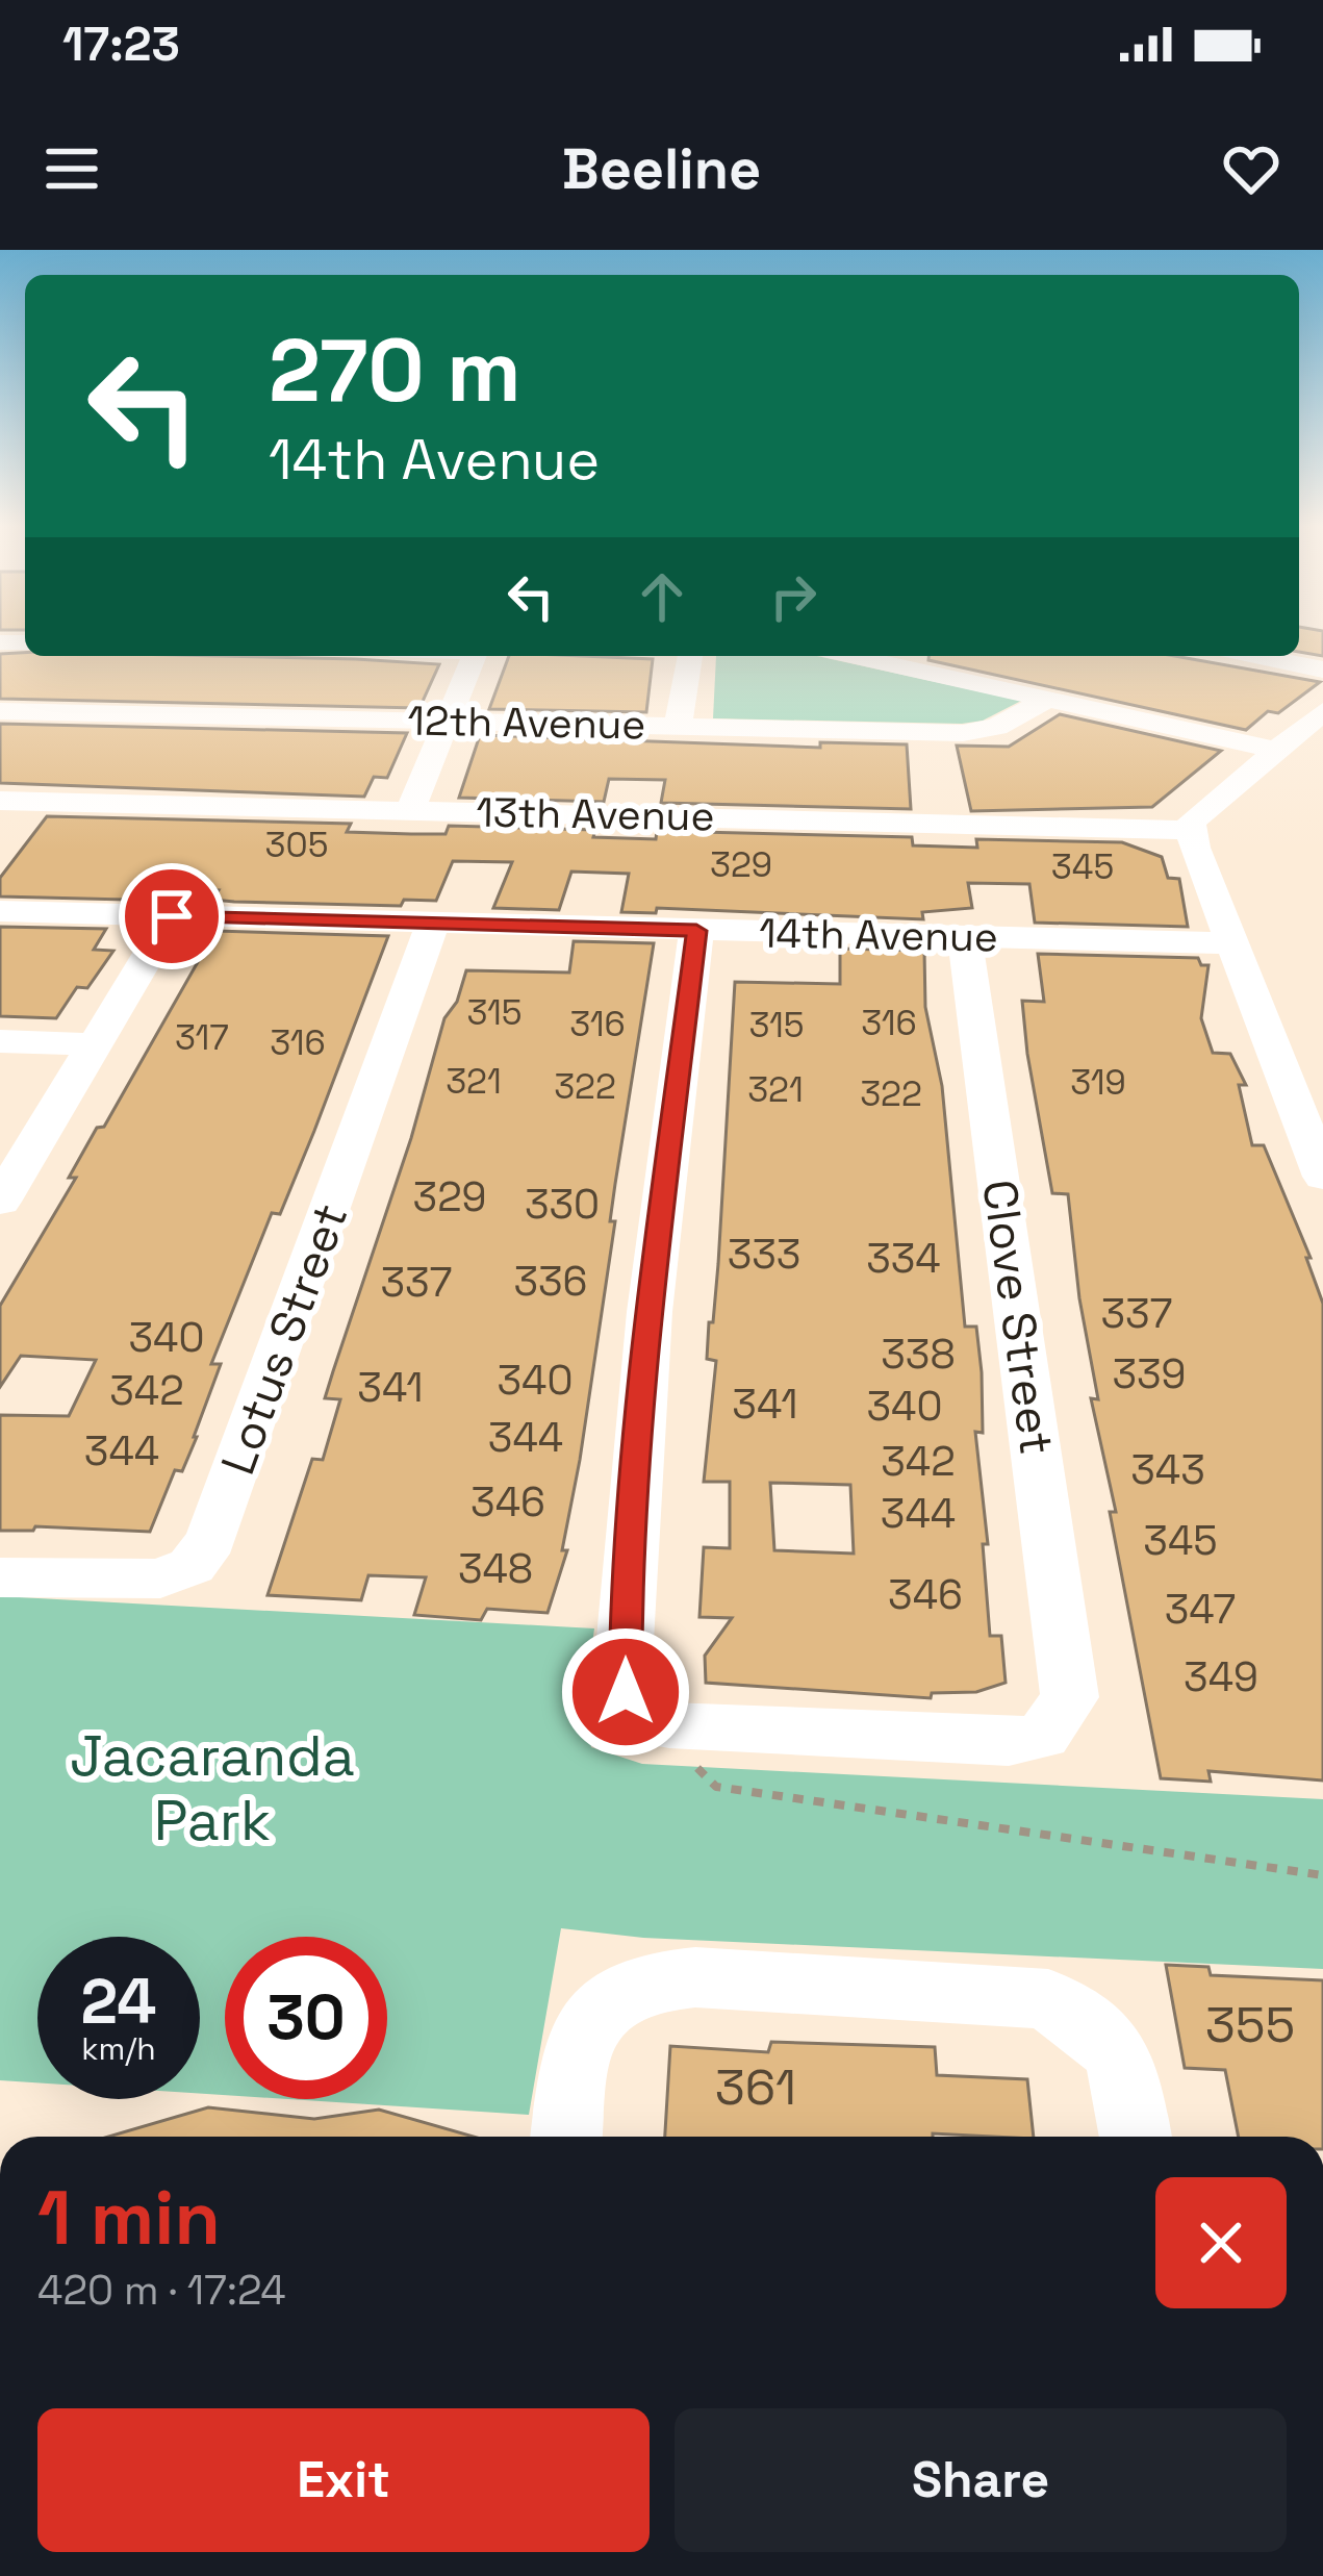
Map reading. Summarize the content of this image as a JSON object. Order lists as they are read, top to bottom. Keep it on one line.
{"streets":{"street":["12th Avenue","13th Avenue","14th Avenue","Clove Street","Lotus Street"]},"crossings":[["14th Avenue","Clove Street"],["14th Avenue","Lotus Street"]],"parks":["Jacaranda Park"],"house_numbers":["305","329","345","315","316","316","315","317","316","321","319","322","321","322","329","330","333","334","336","337","337","340","338","339","340","341","342","341","340","344","344","342","343","346","344","345","348","346","347","349","355","361"],"page":{"status":"17:23","header":"Beeline","turn":["270 m","14th Avenue"],"speed":"24 km/h","limit":"30","heading":["1 min","420 m · 17:24"],"buttons":["Exit","Share"]}}
